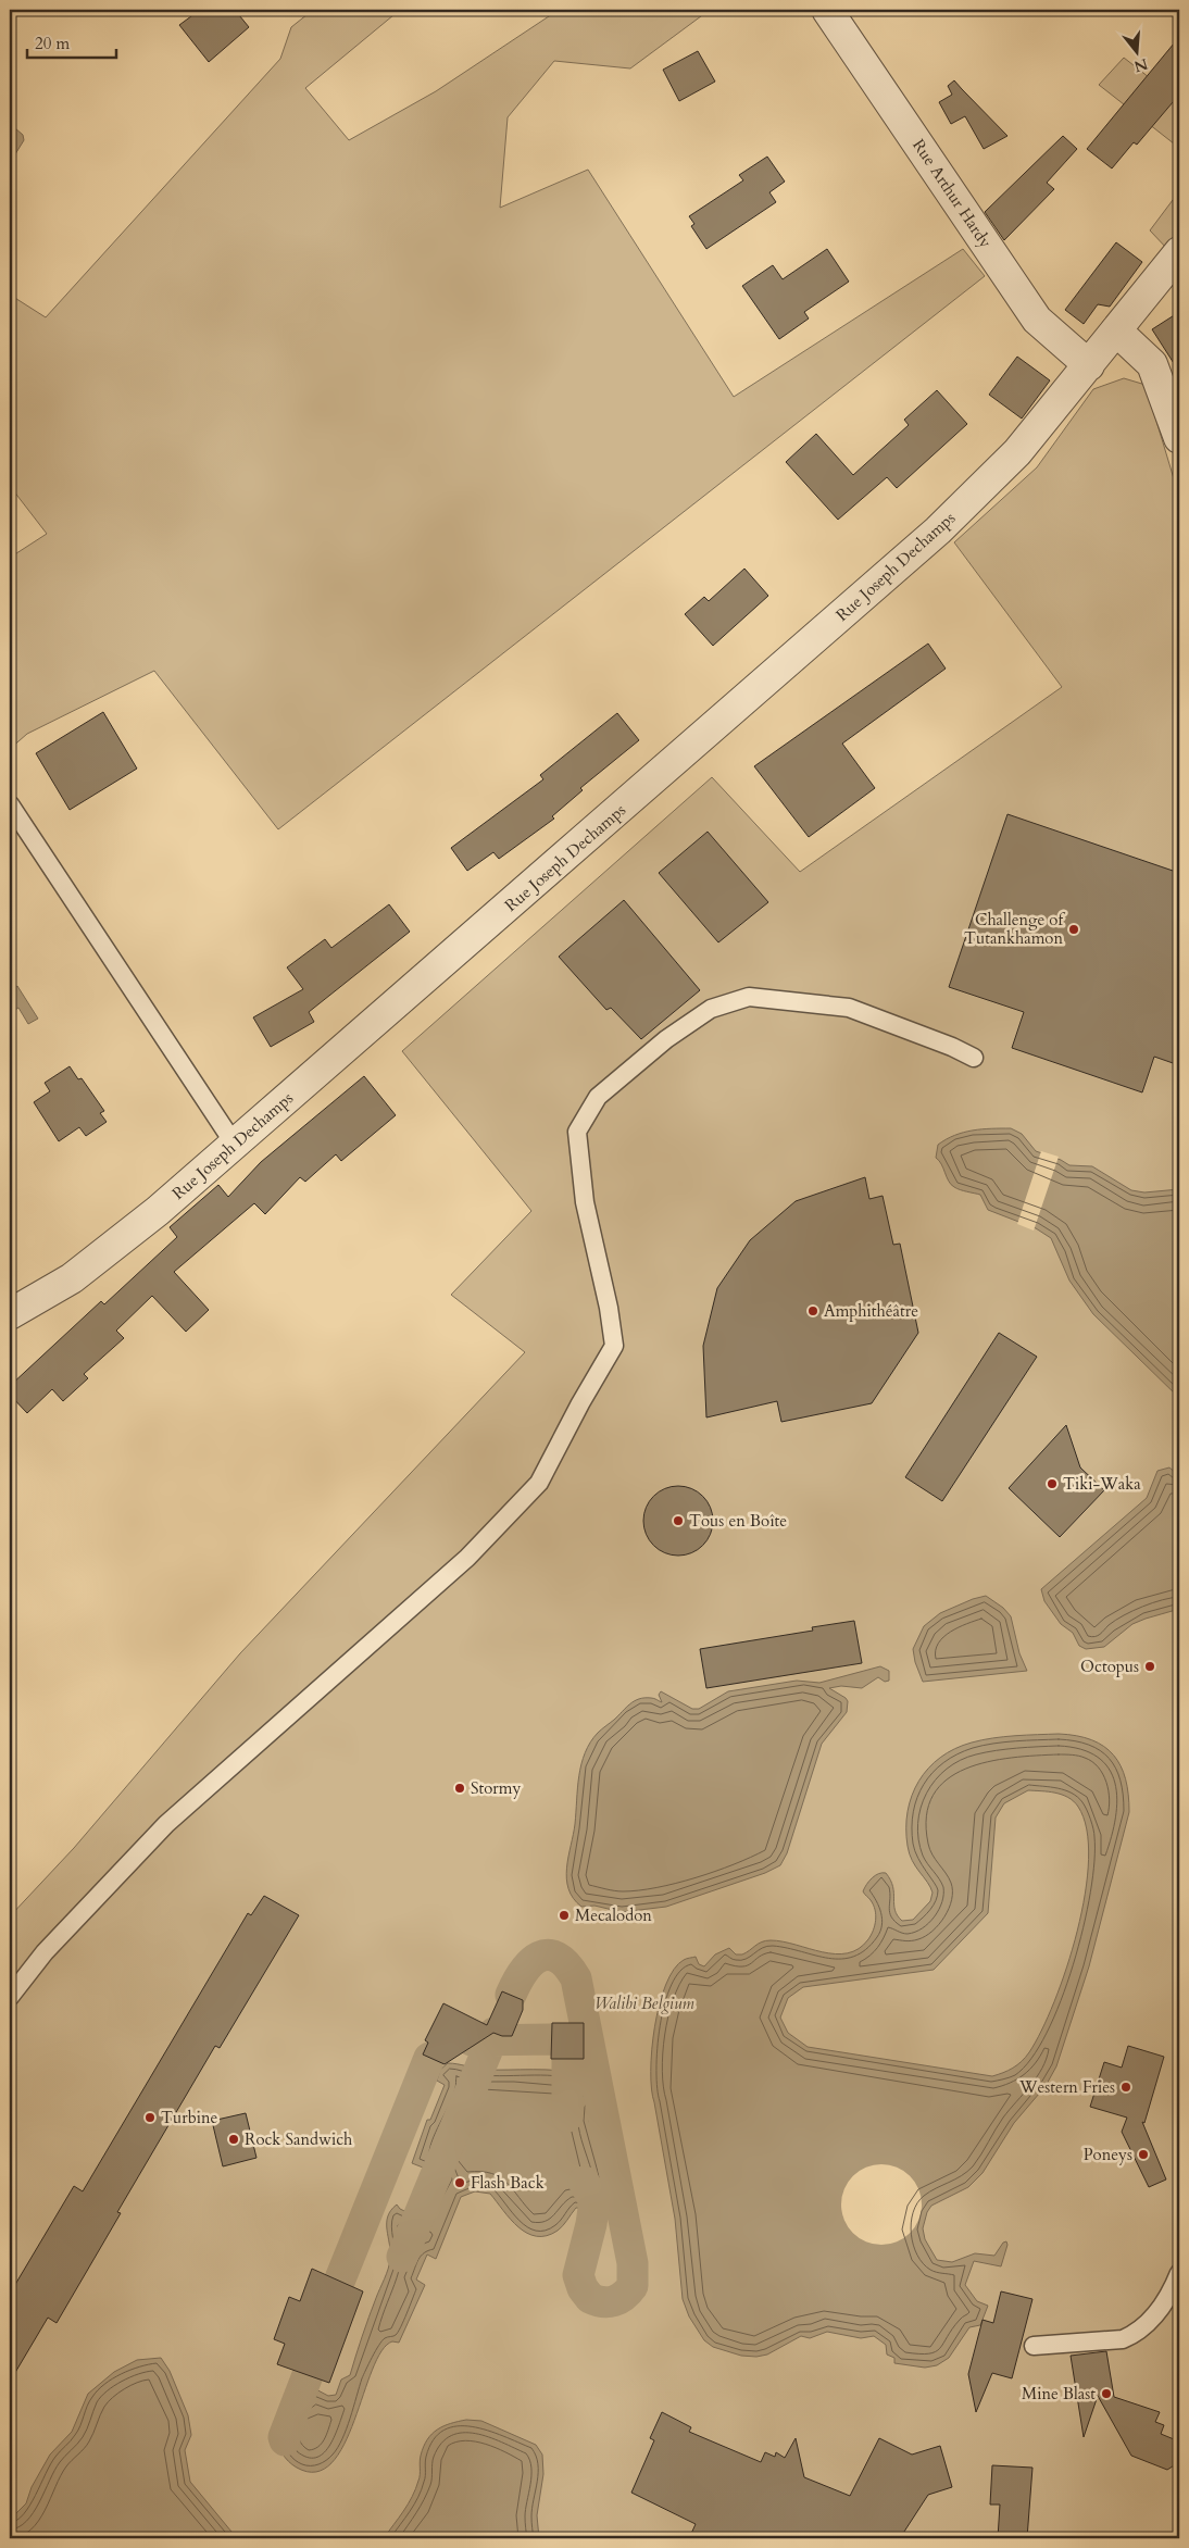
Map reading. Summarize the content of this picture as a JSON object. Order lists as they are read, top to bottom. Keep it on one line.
{"streets":{"street":["Rue Arthur Hardy","Rue Joseph Dechamps"]},"crossings":[["Rue Arthur Hardy","Rue Joseph Dechamps"]],"parks":["Walibi Belgium"],"places":["Challenge of Tutankhamon","Amphithéâtre","Tiki-Waka","Tous en Boîte","Octopus","Stormy","Mecalodon","Western Fries","Turbine","Rock Sandwich","Poneys","Flash Back","Mine Blast"],"scale_bar":"20 m","north":"bottom"}
